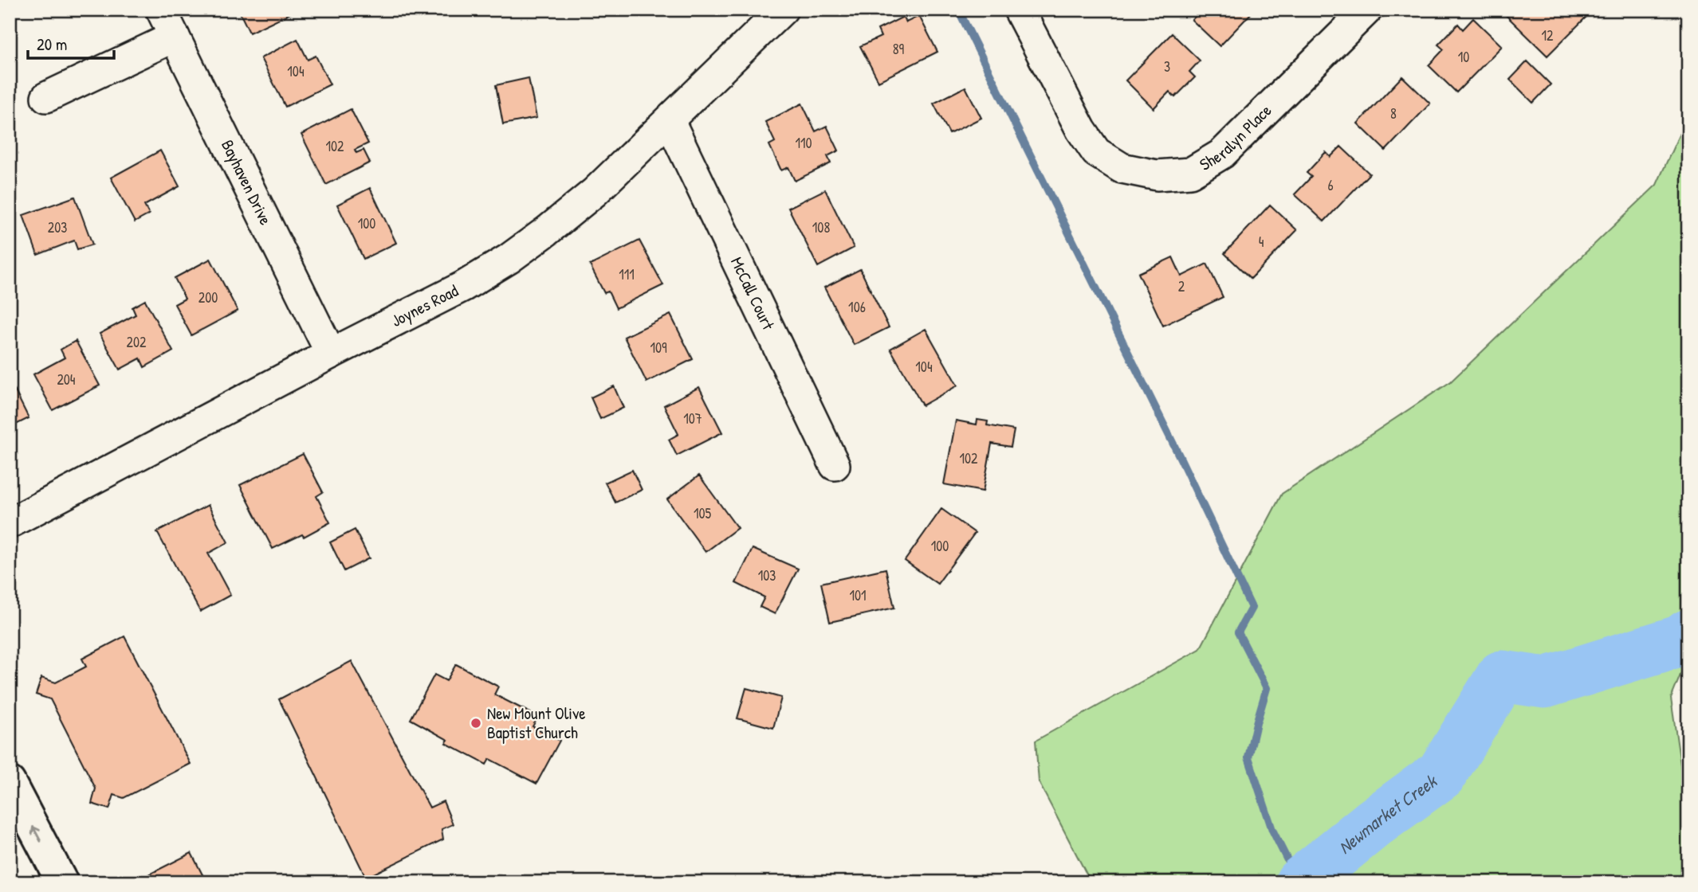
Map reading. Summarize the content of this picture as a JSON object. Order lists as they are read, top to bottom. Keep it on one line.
{"streets":{"street":["Sheralyn Place","Bayhaven Drive","McCall Court","Joynes Road"]},"crossings":[["Bayhaven Drive","Joynes Road"],["McCall Court","Joynes Road"]],"water":["Newmarket Creek"],"places":["New Mount Olive Baptist Church"],"house_numbers":["12","89","10","3","104","8","110","102","6","100","203","108","4","111","2","200","106","202","109","104","204","107","102","105","100","103","101"],"scale_bar":"20 m"}
